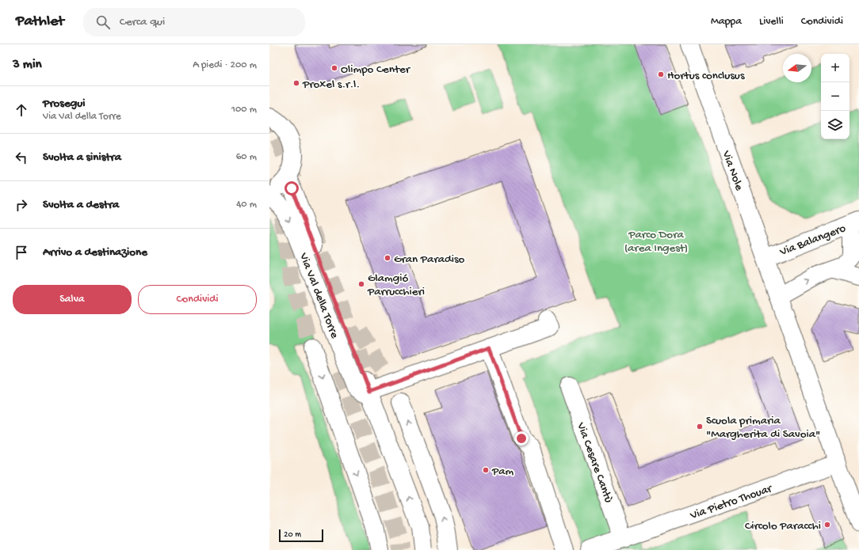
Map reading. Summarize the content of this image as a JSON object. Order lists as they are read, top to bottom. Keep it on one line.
{"streets":{"street":["Via Nole","Via Balangero","Via Val della Torre","Via Cesare Cantù","Via Pietro Thouar"]},"crossings":[["Via Nole","Via Balangero"],["Via Nole","Via Pietro Thouar"],["Via Cesare Cantù","Via Pietro Thouar"]],"parks":["Parco Dora (area Ingest)"],"places":["Olimpo Center","Hortus conclusus","Proxel s.r.l.","Gran Paradiso","Glamgió Parrucchieri","Scuola primaria \"Margherita di Savoia\"","Pam","Circolo Paracchi"],"scale_bar":"20 m","north":"left","page":{"header":"Pathlet","search":"Cerca qui","nav":["Mappa","Livelli","Condividi"],"heading":["3 min","A piedi · 200 m"],"map_buttons":["+","−"],"list":[["Prosegui","Via Val della Torre","100 m"],["Svolta a sinistra","60 m"],["Svolta a destra","40 m"],"Arrivo a destinazione"],"buttons":["Salva","Condividi"],"scale":"20 m"}}
